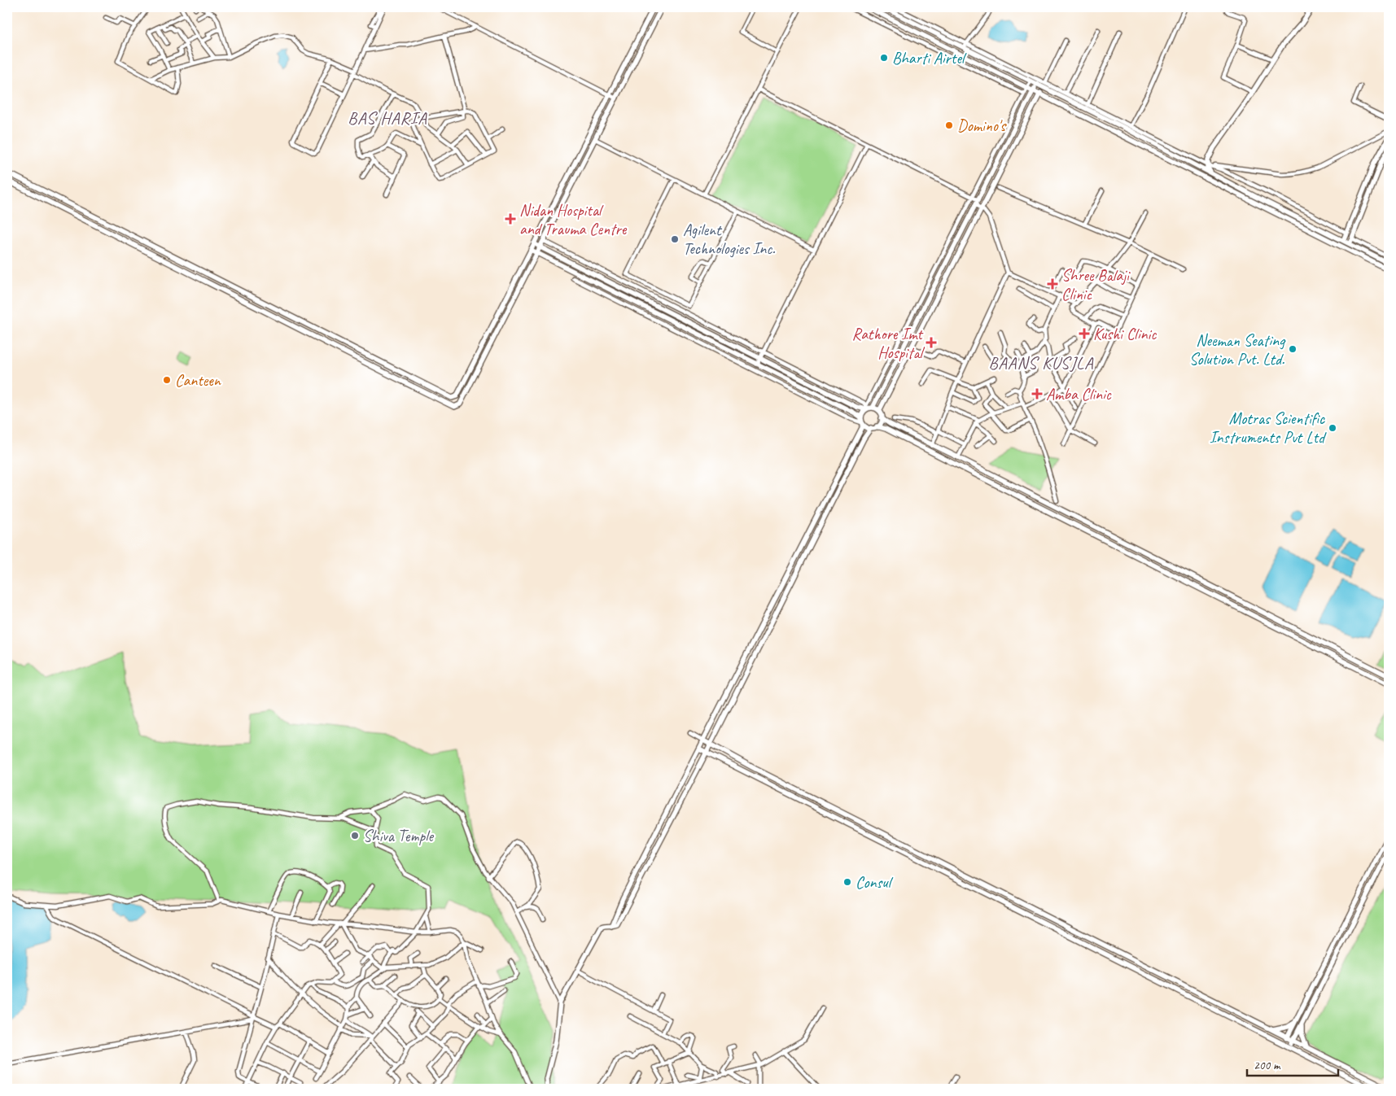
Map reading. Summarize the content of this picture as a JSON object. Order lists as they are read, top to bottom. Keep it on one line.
{"districts":["BAS HARIA","BAANS KUSJLA"],"places":{"other":["Bharti Airtel","Domino's","Agilent Technologies Inc.","Neeman Seating Solution Pvt. Ltd.","Canteen","Motras Scientific Instruments Pvt Ltd","Shiva Temple","Consul"],"health":["Nidan Hospital and Trauma Centre","Shree Balaji Clinic","Kushi Clinic","Rathore Imt Hospital","Amba Clinic"]},"scale_bar":"200 m"}
